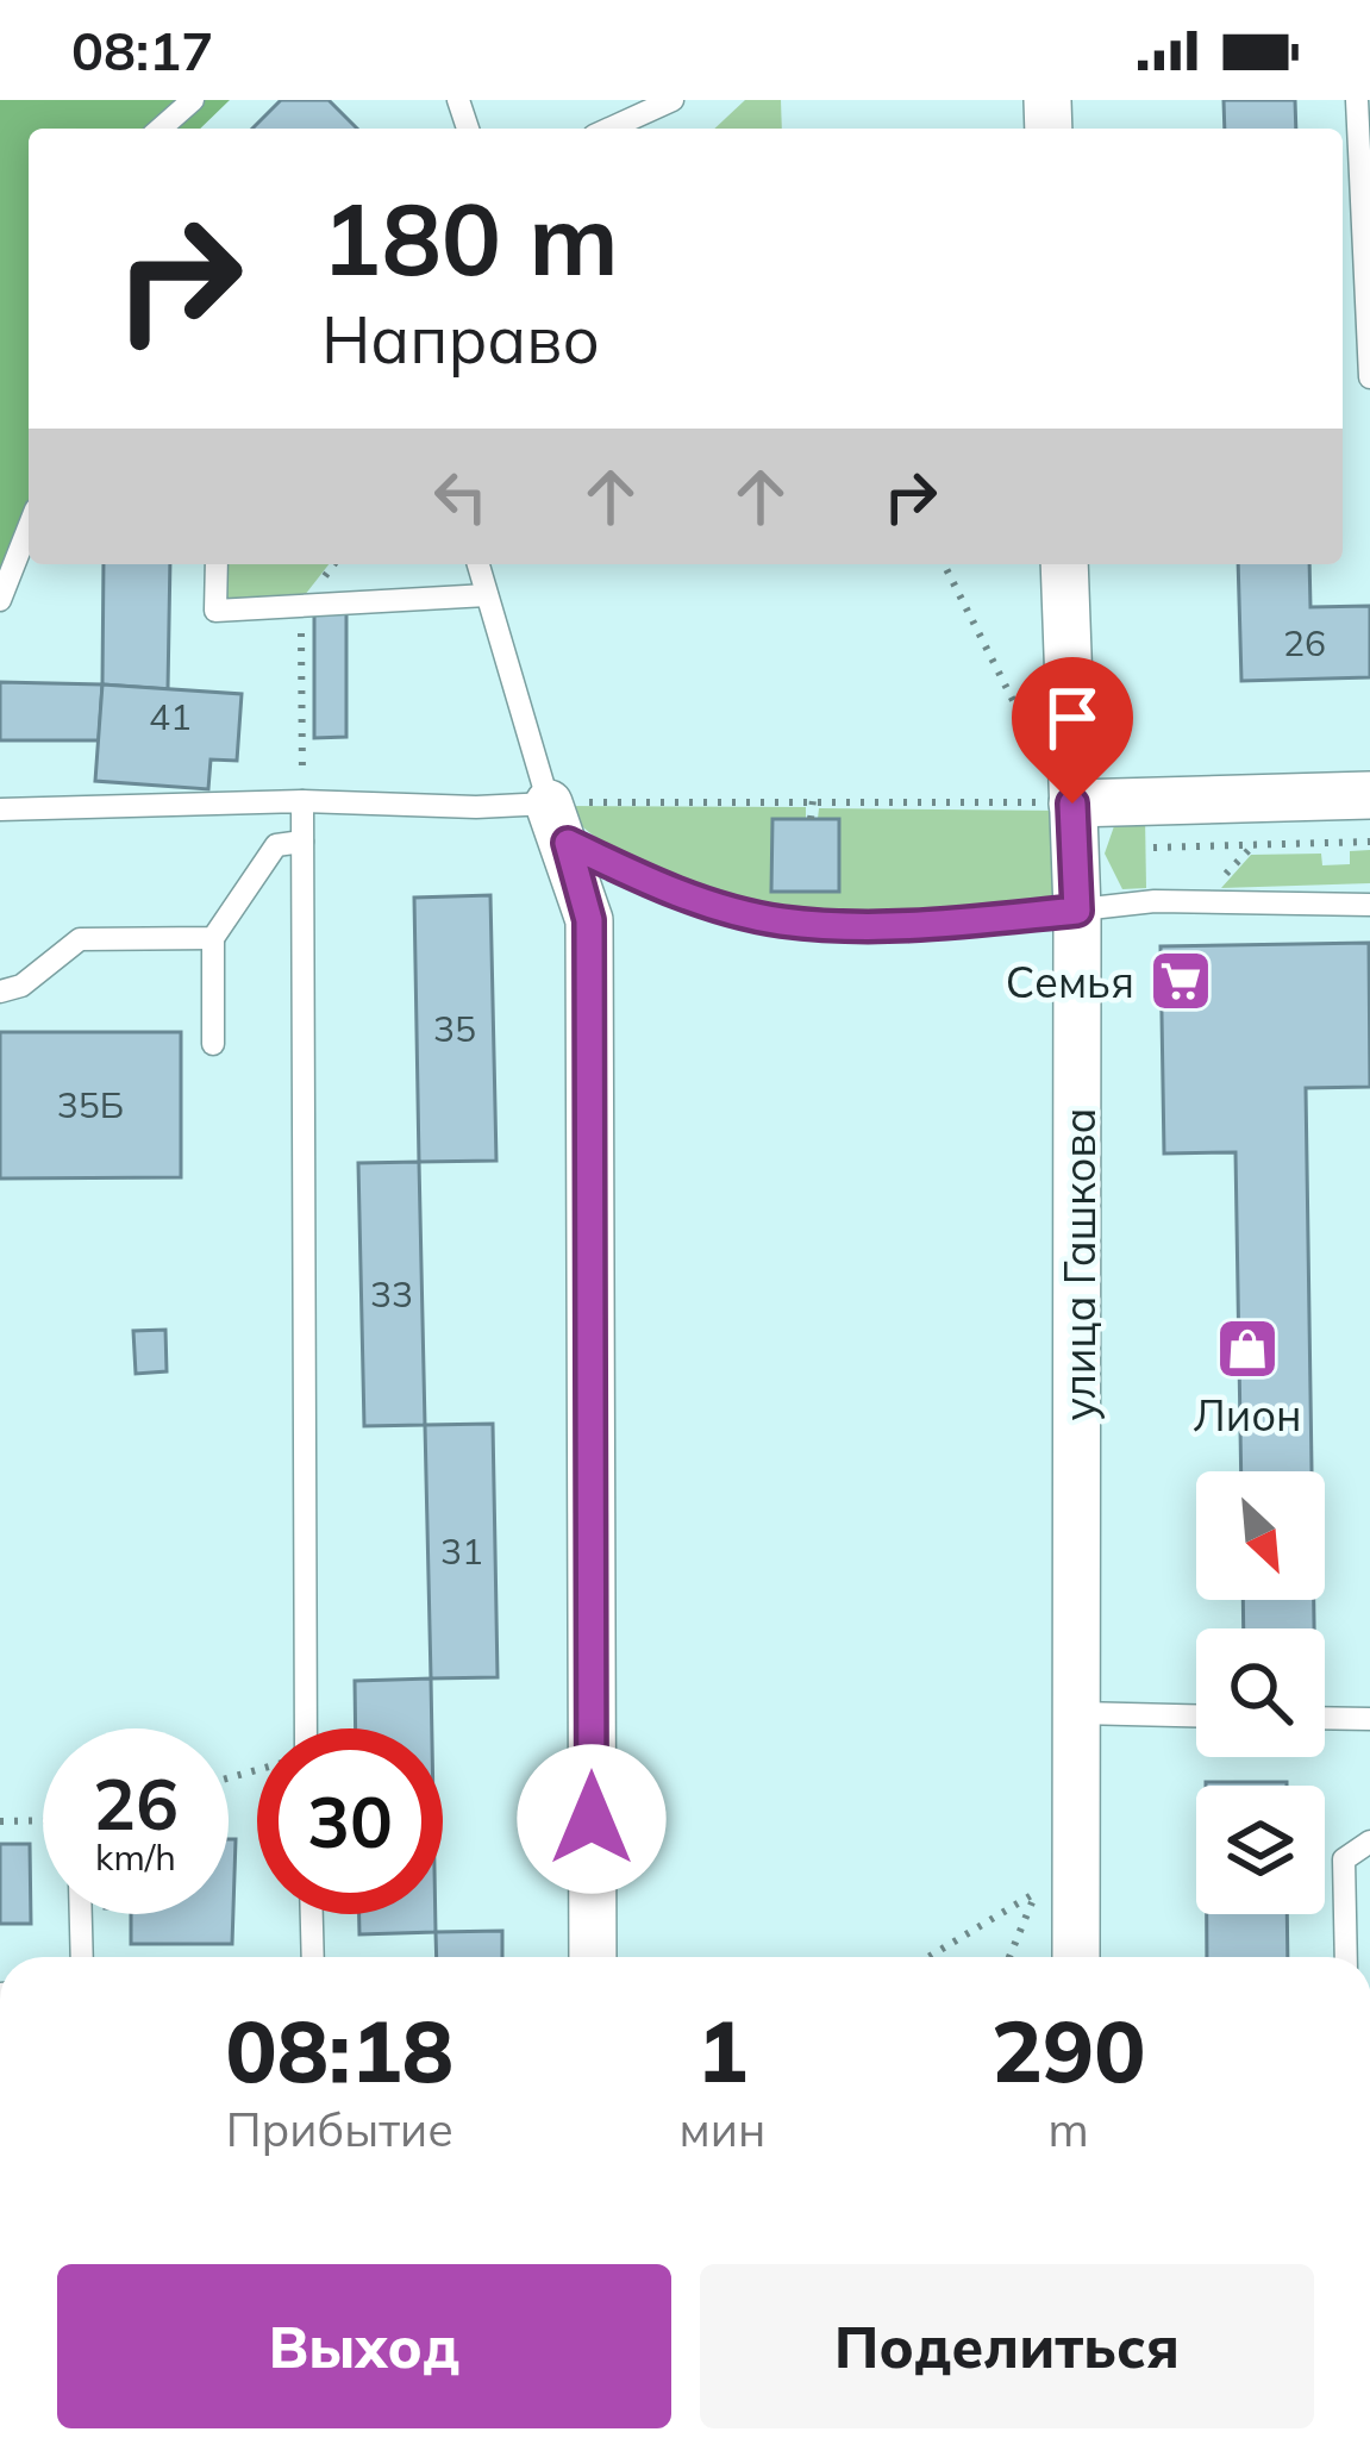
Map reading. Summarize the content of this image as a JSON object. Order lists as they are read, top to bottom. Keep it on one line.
{"streets":{"street":["улица Гашкова"]},"places":{"supermarket":["Семья"],"shop":["Лион"]},"house_numbers":["26","41","35","35Б","33","31"],"north":"bottom right","page":{"status":"08:17","turn":["180 m","Направо"],"speed":"26 km/h","limit":"30","eta":["08:18","Прибытие","1","мин","290","m"],"buttons":["Выход","Поделиться"]}}
